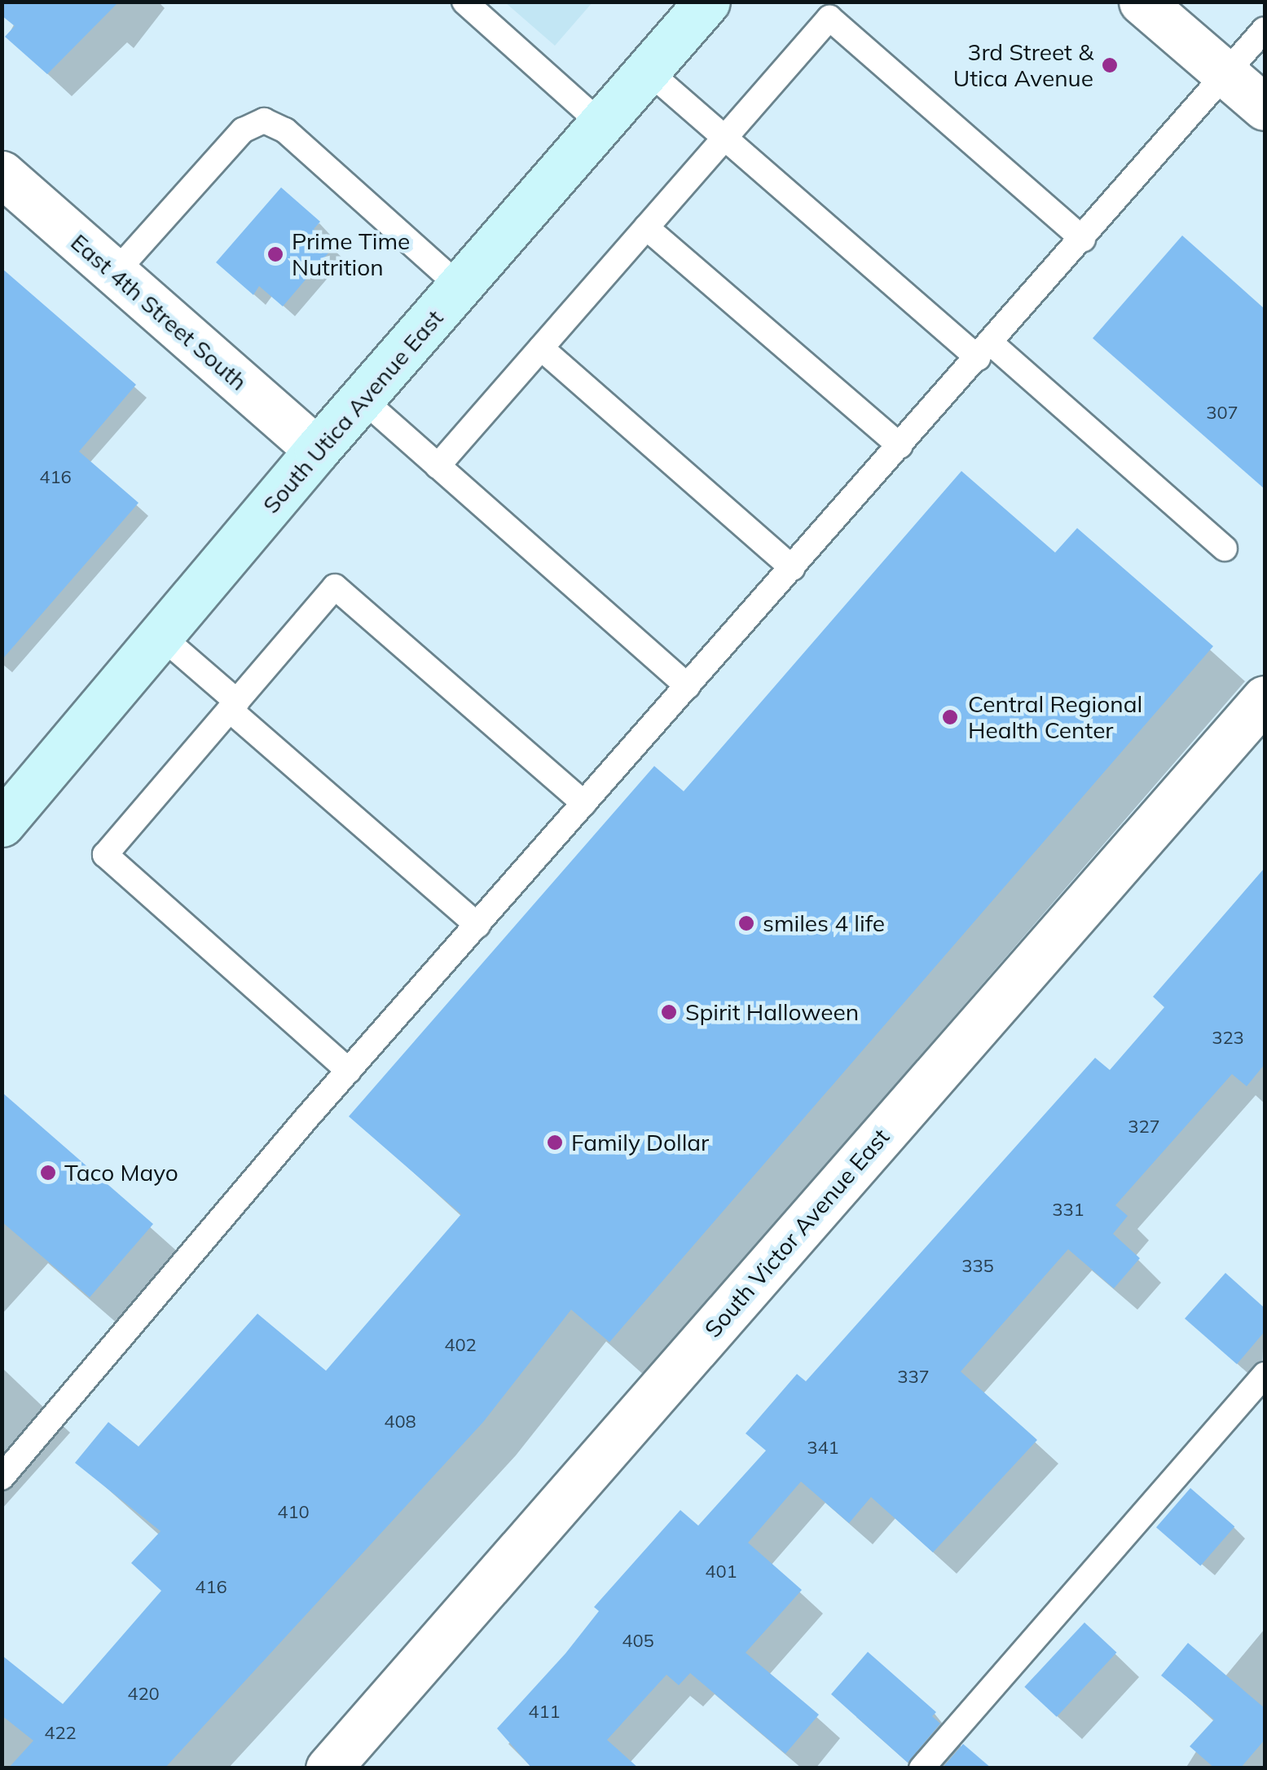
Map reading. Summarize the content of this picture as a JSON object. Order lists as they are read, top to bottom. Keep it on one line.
{"streets":{"main road":["South Utica Avenue East"],"street":["East 4th Street South","South Victor Avenue East"]},"crossings":[["East 4th Street South","South Utica Avenue East"]],"places":["3rd Street & Utica Avenue","Prime Time Nutrition","Central Regional Health Center","smiles 4 life","Spirit Halloween","Family Dollar","Taco Mayo"],"house_numbers":["307","416","323","327","331","335","402","337","408","341","410","401","416","405","420","411","422"]}
